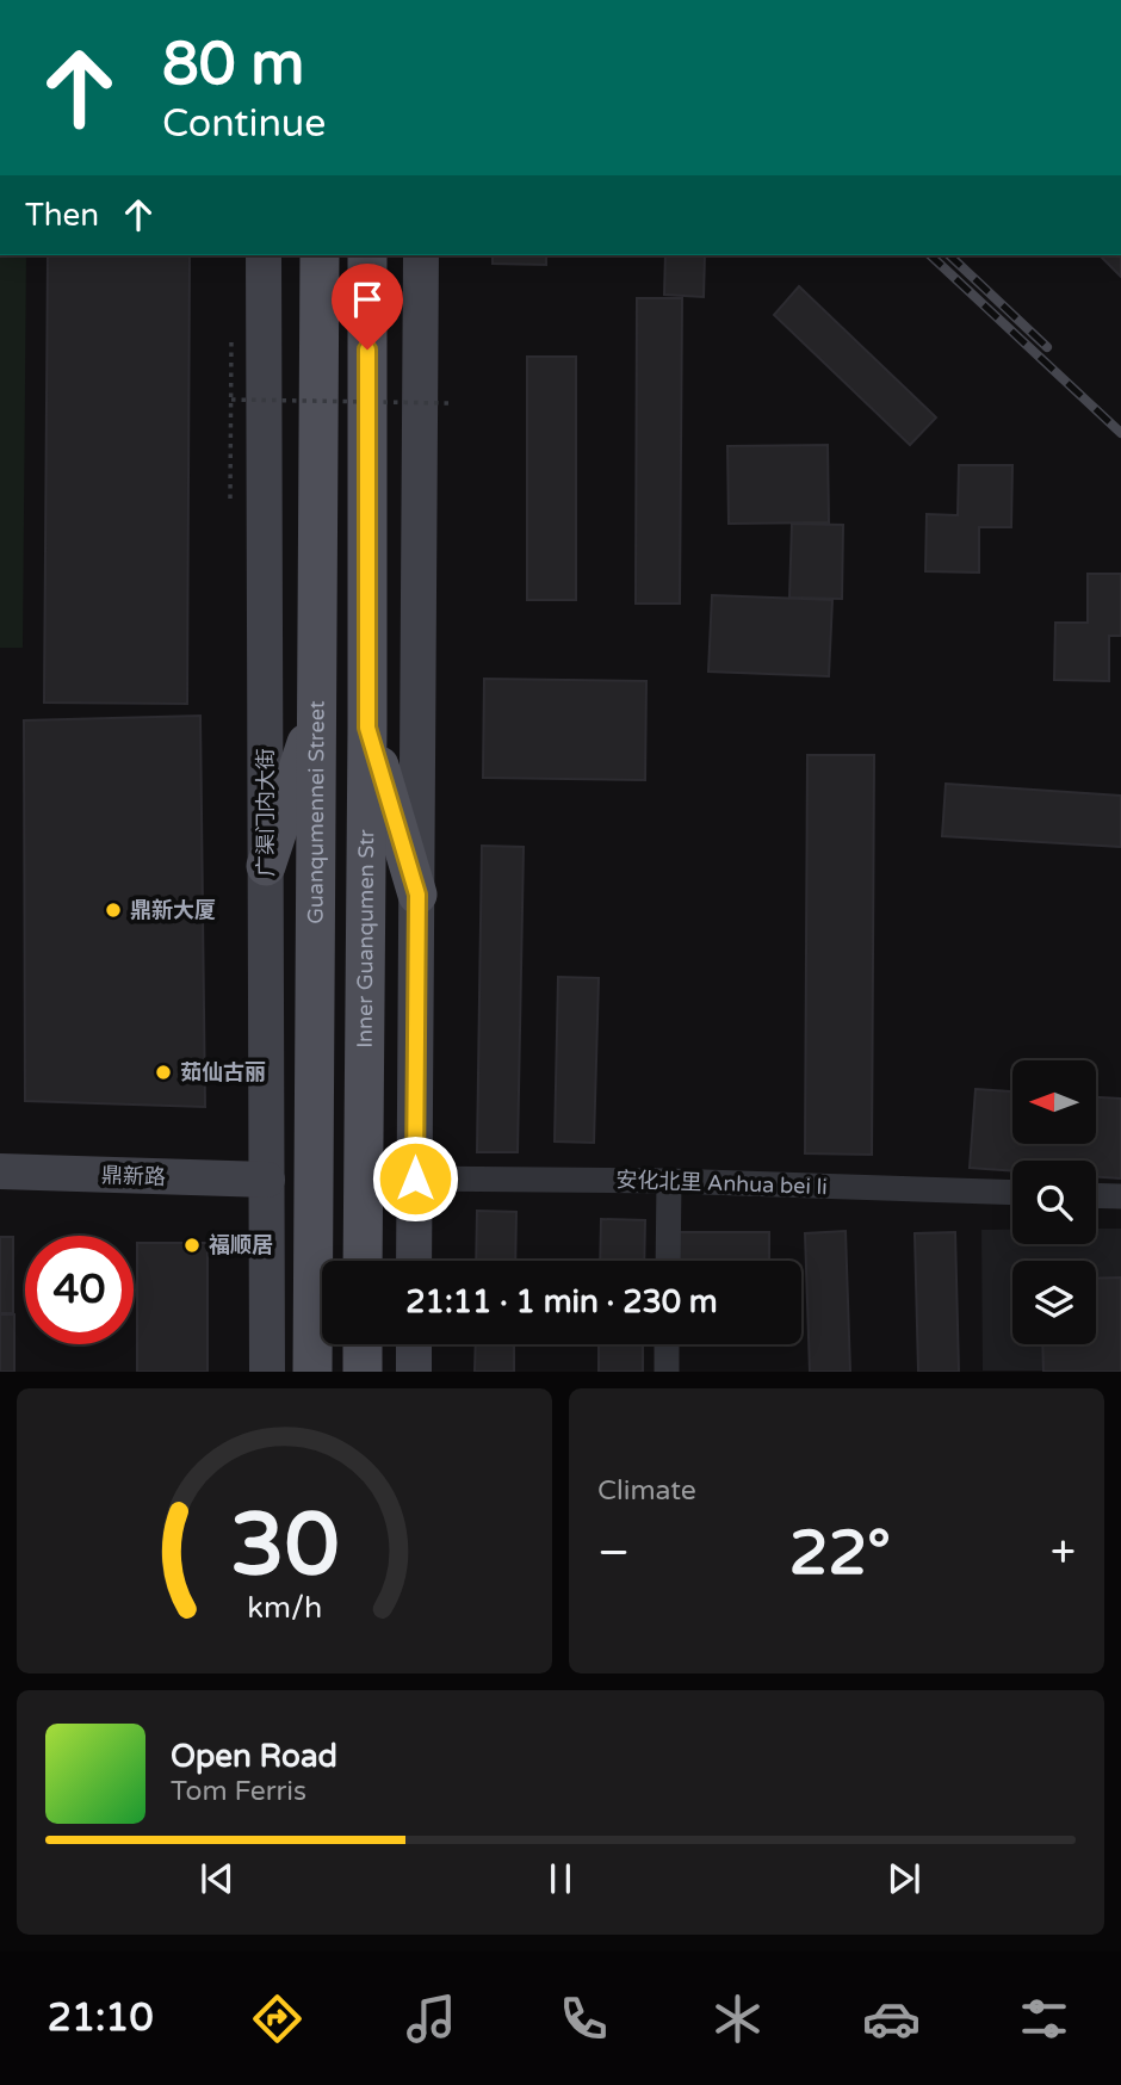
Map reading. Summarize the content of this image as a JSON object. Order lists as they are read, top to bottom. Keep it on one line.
{"streets":{"main road":["Guanqumennei Street","Inner Guanqumen Str"],"street":["广渠门内大街","鼎新路","安化北里 Anhua bei li"]},"crossings":[["广渠门内大街","鼎新路"]],"places":["鼎新大厦","茹仙古丽","福顺居"],"north":"left","page":{"turn":["80 m","Continue"],"then":"Then","limit":"40","trip":"21:11 · 1 min · 230 m","tile":"Climate","heat":["−","22°","+"],"song":["Open Road","Tom Ferris"],"tabs":"21:10","gauge":["30","km/h"]}}
